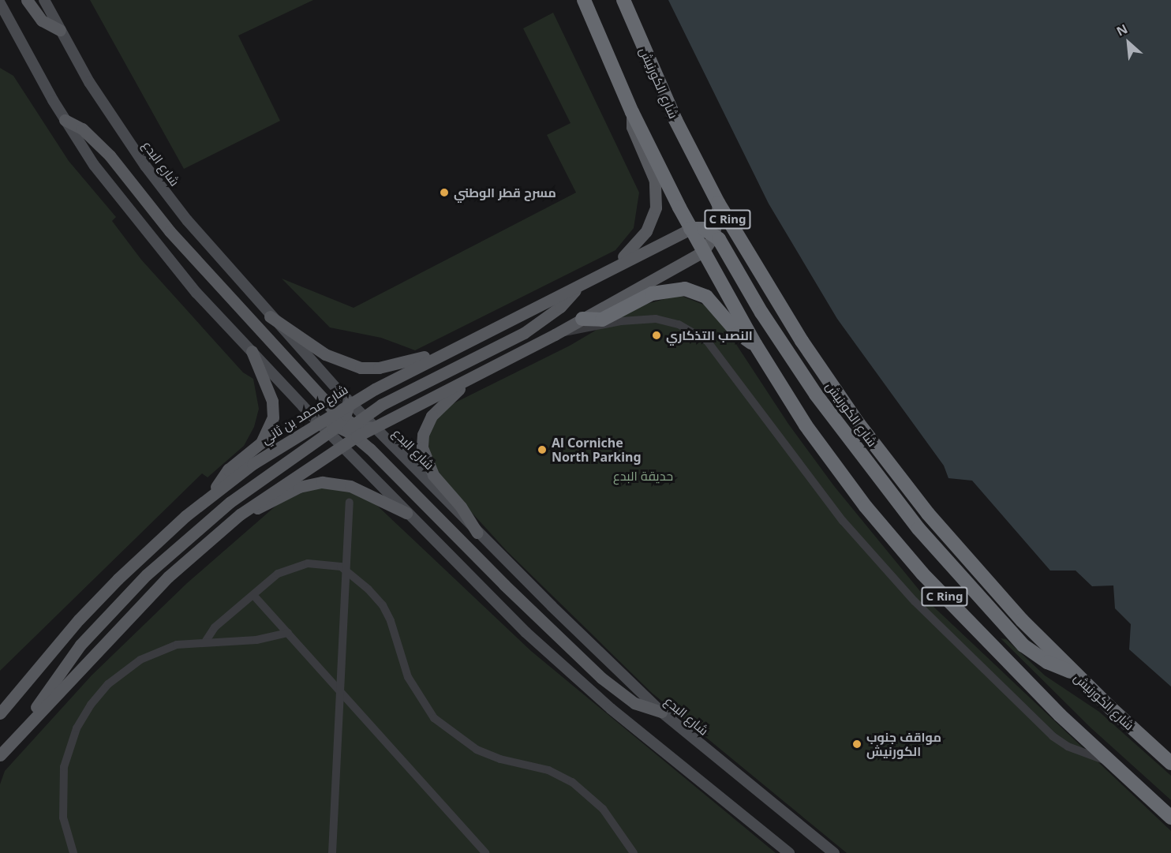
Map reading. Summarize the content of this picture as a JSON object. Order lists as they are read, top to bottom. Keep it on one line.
{"streets":{"highway":["شارع الكورنيش","C Ring"],"main road":["شارع البدع","شارع محمد بن ثاني"]},"crossings":[["شارع الكورنيش","شارع محمد بن ثاني"],["شارع البدع","شارع محمد بن ثاني"],["C Ring","شارع محمد بن ثاني"]],"parks":["حديقة البدع"],"places":["مسرح قطر الوطني","النصب التذكاري","Al Corniche North Parking","مواقف جنوب الكورنيش"],"north":"top left"}
